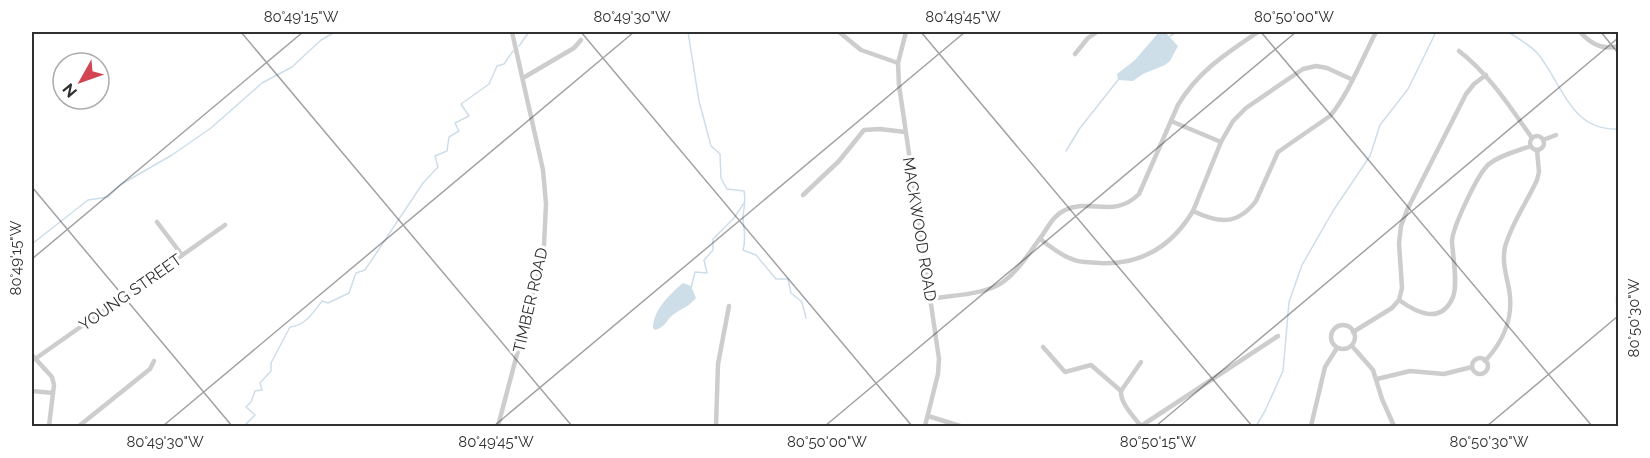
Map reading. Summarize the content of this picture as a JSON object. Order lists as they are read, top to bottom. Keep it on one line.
{"streets":{"street":["MACKWOOD ROAD","YOUNG STREET","TIMBER ROAD"]},"north":"bottom left","coordinates":["80°49'15\"W","80°49'30\"W","80°49'45\"W","80°50'00\"W","80°50'30\"W","80°50'15\"W"]}
